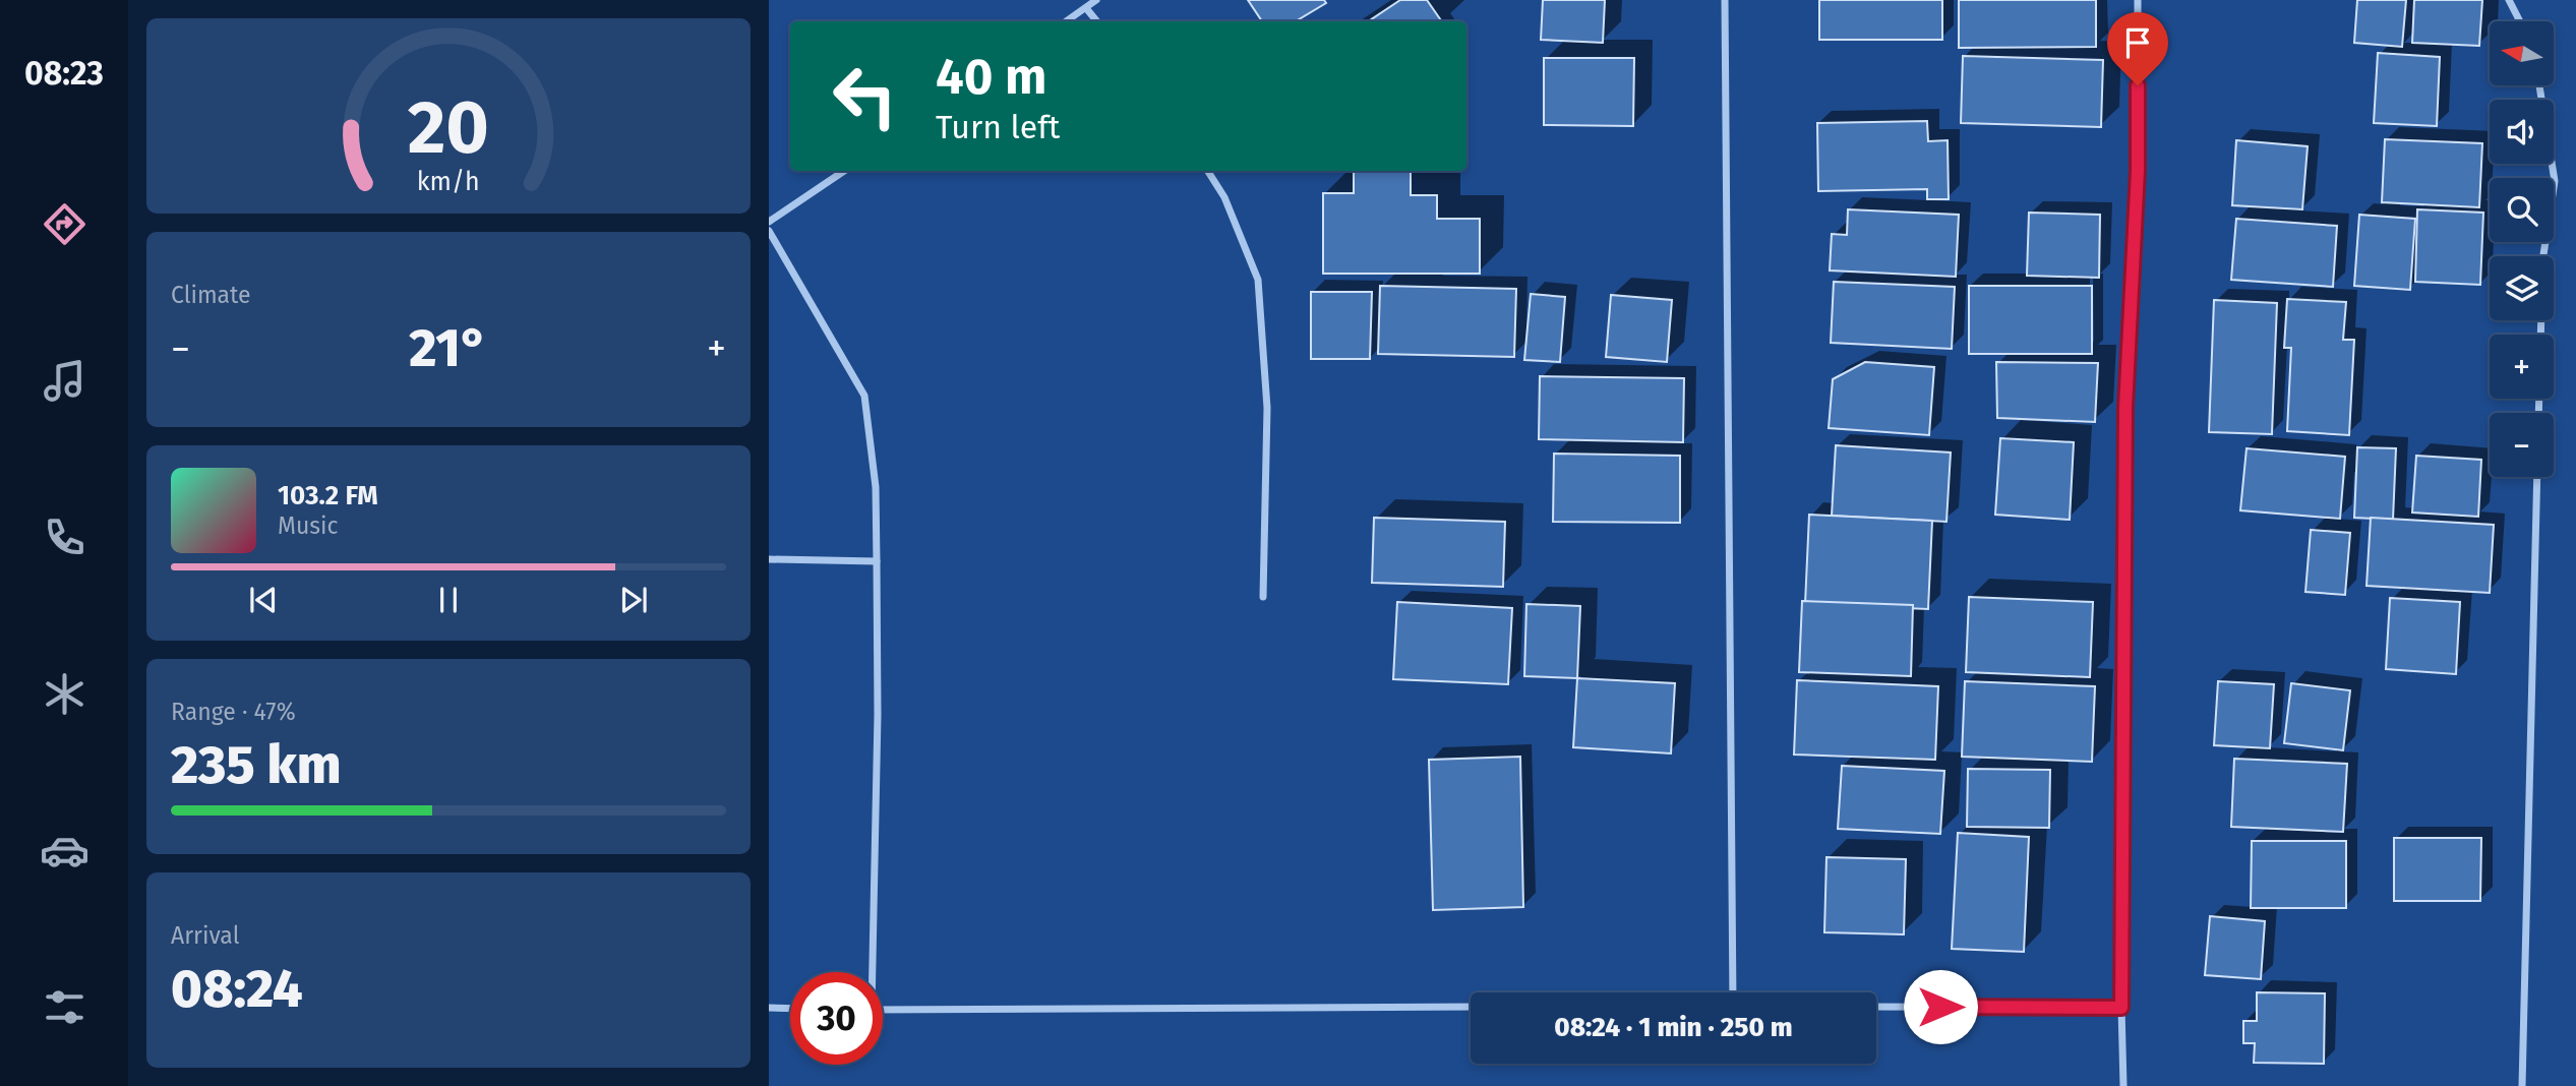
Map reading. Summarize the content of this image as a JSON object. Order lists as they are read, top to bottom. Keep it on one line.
{"north":"left","page":{"tabs":"08:23","map_buttons":["+","−"],"turn":["40 m","Turn left"],"tile":["Climate",["Range · 47%","235 km"],["Arrival","08:24"]],"heat":["−","21°","+"],"song":["103.2 FM","Music"],"limit":"30","trip":"08:24 · 1 min · 250 m","gauge":["20","km/h"]}}
